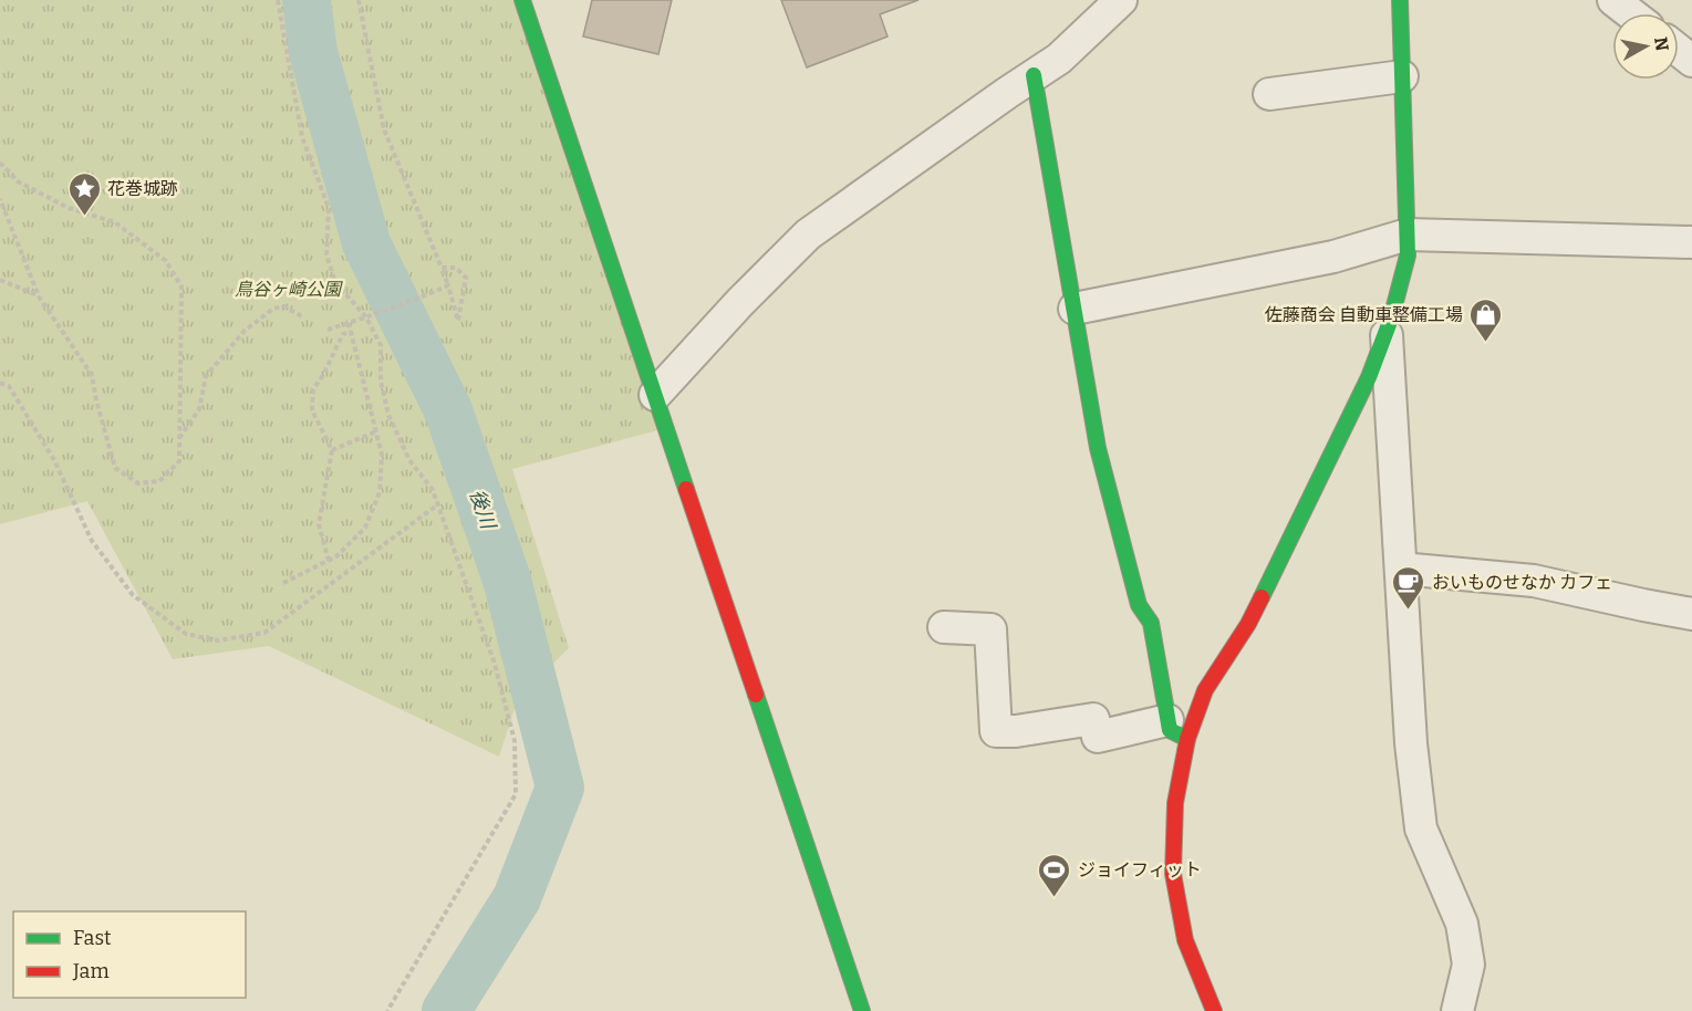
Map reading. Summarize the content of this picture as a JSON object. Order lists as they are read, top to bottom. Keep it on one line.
{"water":["後川"],"parks":["鳥谷ヶ崎公園"],"places":{"place":["花巻城跡"],"shop":["佐藤商会 自動車整備工場"],"cafe":["おいものせなか カフェ"],"sports":["ジョイフィット"]},"legend":["Fast","Jam"],"north":"right"}
